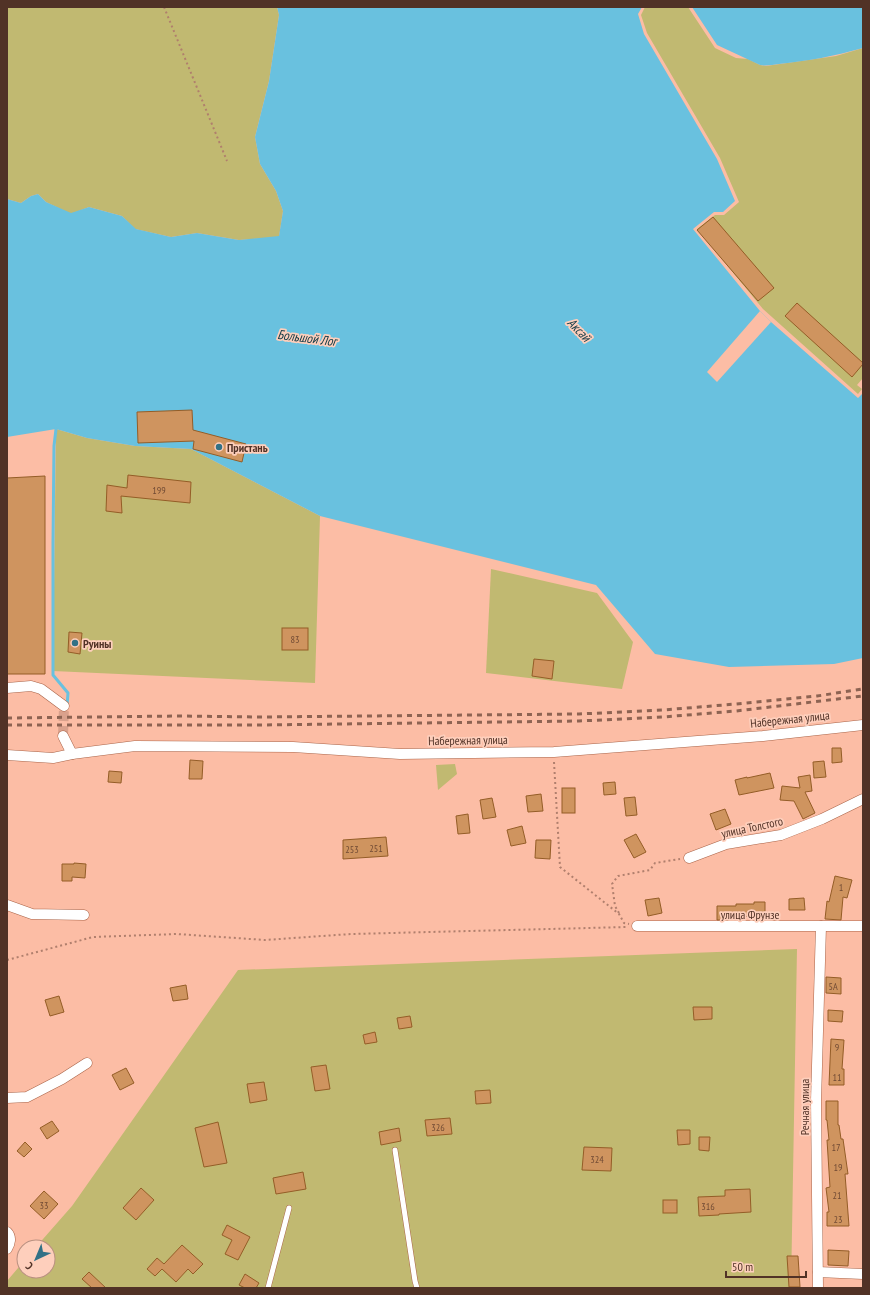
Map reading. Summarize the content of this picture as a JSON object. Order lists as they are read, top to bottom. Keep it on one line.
{"streets":{"street":["Набережная улица","улица Толстого","улица Фрунзе","Речная улица"]},"crossings":[["улица Фрунзе","Речная улица"]],"water":["Аксай","Большой Лог"],"places":["Пристань","Руины"],"house_numbers":["199","83","251","253","1","5А","9","11","326","17","324","19","21","33","316","23"],"scale_bar":"50 m","north":"bottom left"}
